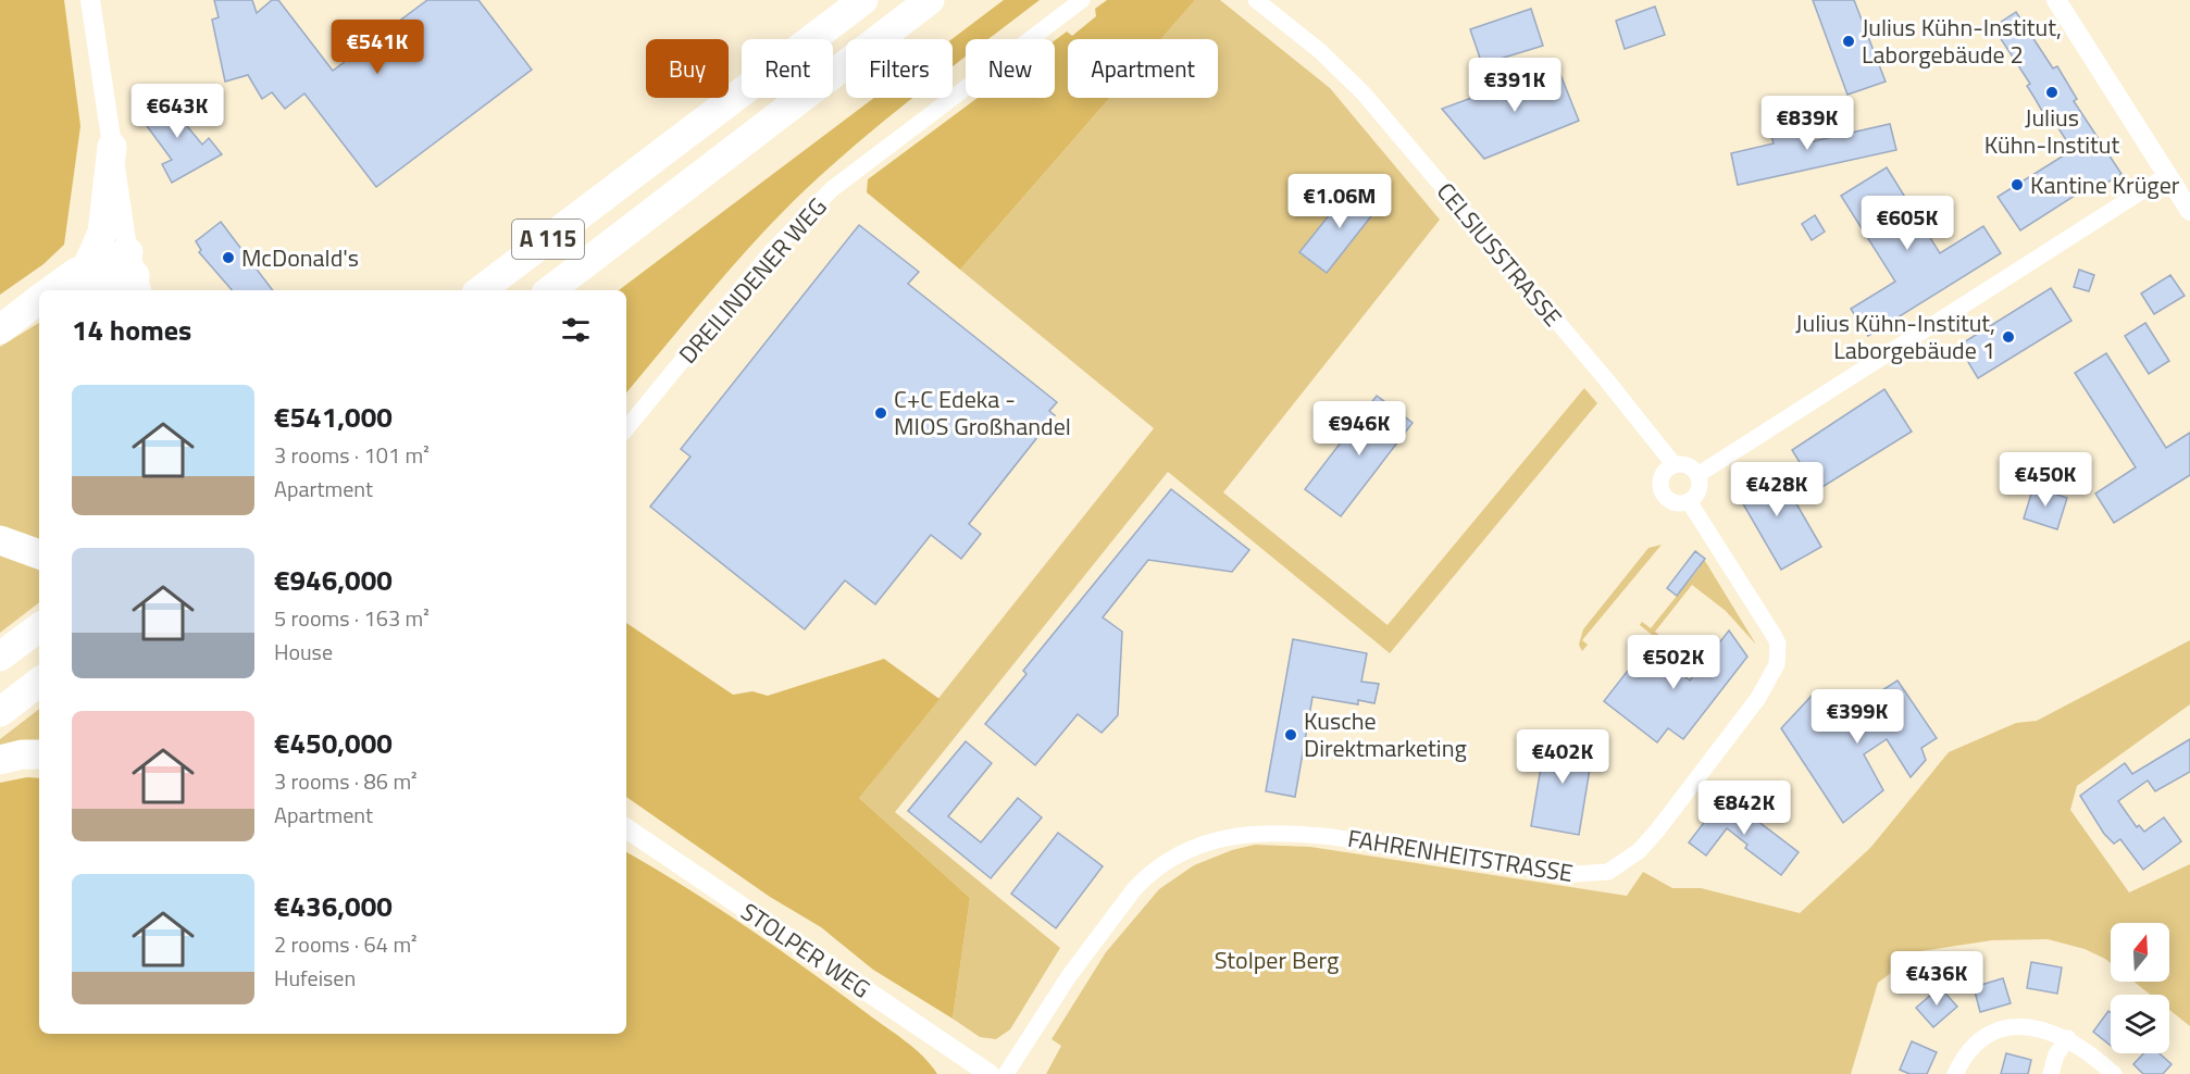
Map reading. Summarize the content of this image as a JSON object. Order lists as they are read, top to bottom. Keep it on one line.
{"streets":{"highway":["A 115"],"street":["CELSIUSSTRASSE","DREILINDENER WEG","FAHRENHEITSTRASSE","STOLPER WEG"]},"crossings":[["CELSIUSSTRASSE","FAHRENHEITSTRASSE"]],"parks":["Stolper Berg"],"places":["Julius Kühn-Institut, Laborgebäude 2","Julius Kühn-Institut","Kantine Krüger","McDonald's","Julius Kühn-Institut, Laborgebäude 1","C+C Edeka - MIOS Großhandel","Kusche Direktmarketing"],"north":"top","page":{"price":["€541K","€391K","€643K","€839K","€1.06M","€605K","€946K","€450K","€428K","€502K","€399K","€402K","€842K","€436K"],"chip":["Buy","Rent","Filters","New","Apartment"],"heading":"14 homes","list":[{"name":"€541,000","note":"3 rooms · 101 m² · Apartment"},{"name":"€946,000","note":"5 rooms · 163 m² · House"},{"name":"€450,000","note":"3 rooms · 86 m² · Apartment"},{"name":"€436,000","note":"2 rooms · 64 m² · Hufeisen"}]}}
